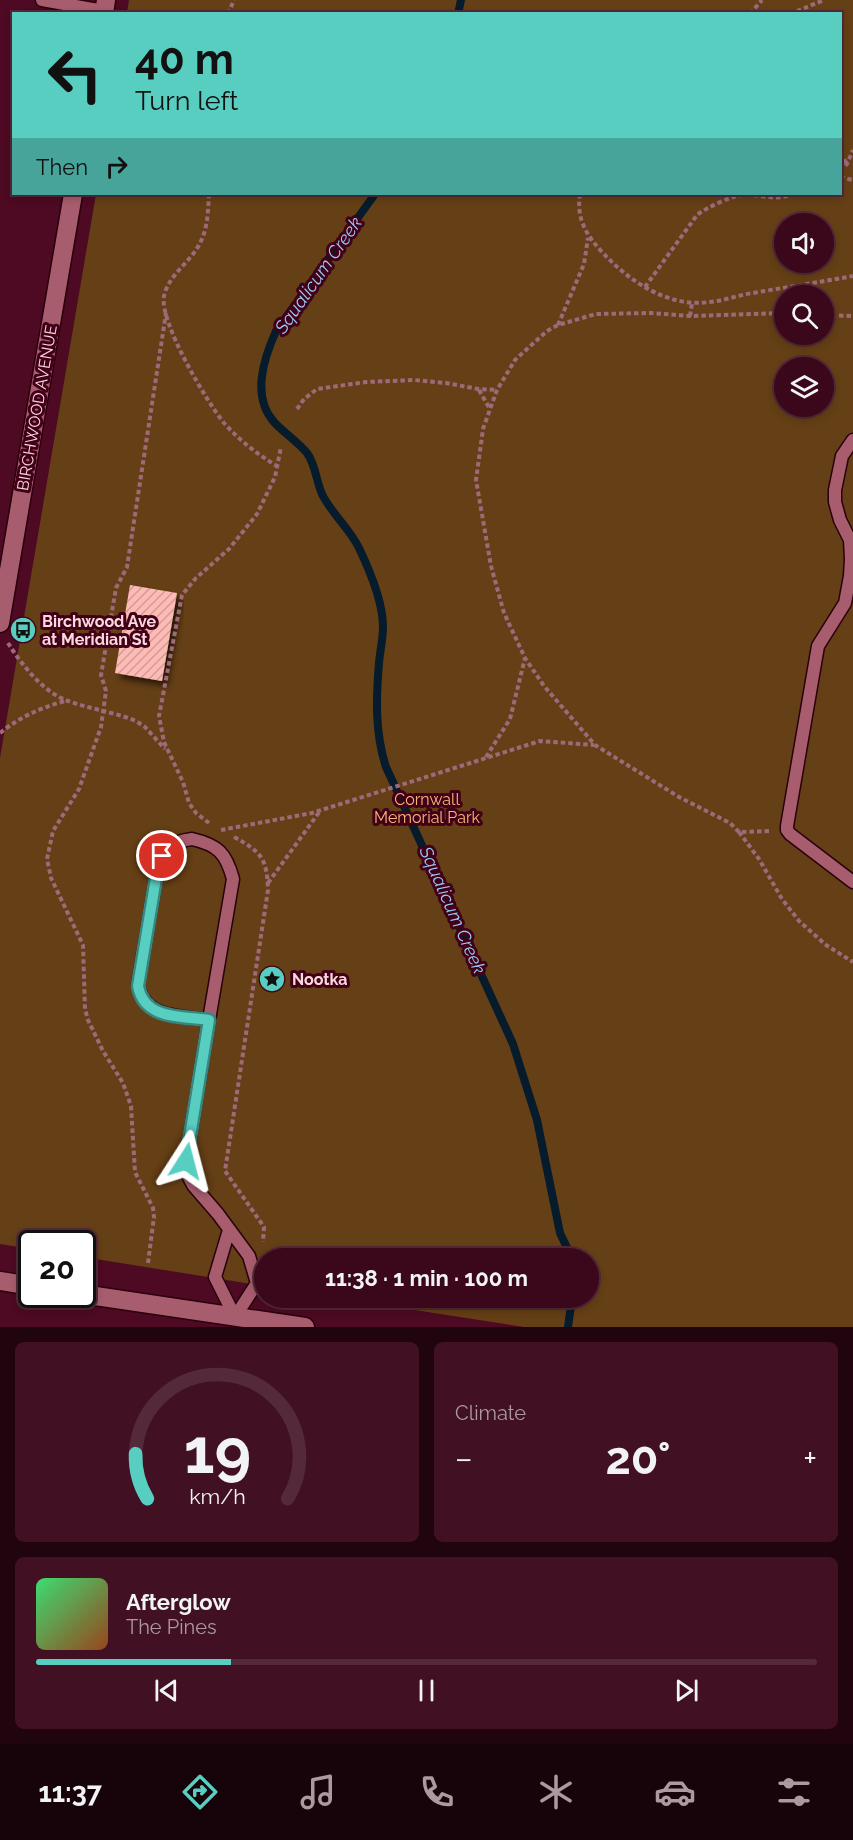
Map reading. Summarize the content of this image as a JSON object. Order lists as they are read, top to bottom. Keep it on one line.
{"streets":{"street":["BIRCHWOOD AVENUE"]},"water":["Squalicum Creek"],"parks":["Cornwall Memorial Park"],"places":{"bus stop":["Birchwood Ave at Meridian St"],"place":["Nootka"]},"page":{"turn":["40 m","Turn left"],"then":"Then","limit":"20","trip":"11:38 · 1 min · 100 m","tile":"Climate","heat":["−","20°","+"],"song":["Afterglow","The Pines"],"tabs":"11:37","gauge":["19","km/h"]}}
